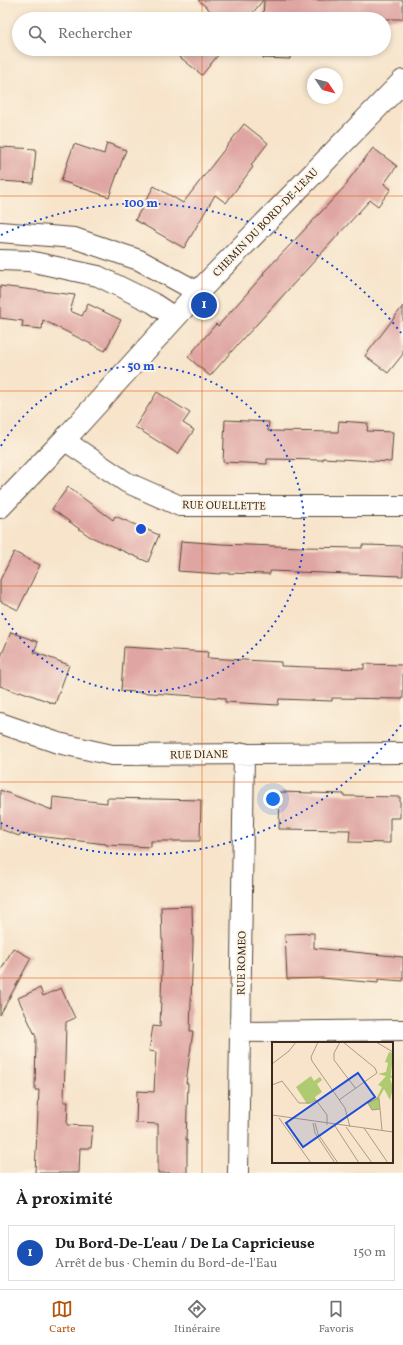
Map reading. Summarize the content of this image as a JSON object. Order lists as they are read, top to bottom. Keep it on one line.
{"streets":{"street":["CHEMIN DU BORD-DE-L'EAU","RUE OUELLETTE","RUE DIANE","RUE ROMEO"]},"crossings":[["CHEMIN DU BORD-DE-L'EAU","RUE OUELLETTE"],["RUE DIANE","RUE ROMEO"]],"north":"bottom right","page":{"search":"Rechercher","pins":"1","heading":"À proximité","list":[{"mark":"1","name":"Du Bord-De-L'eau / De La Capricieuse","note":"Arrêt de bus · Chemin du Bord-de-l'Eau","value":"150 m"}],"nav":["Carte","Itinéraire","Favoris"]},"rings":["100 m","50 m"]}
